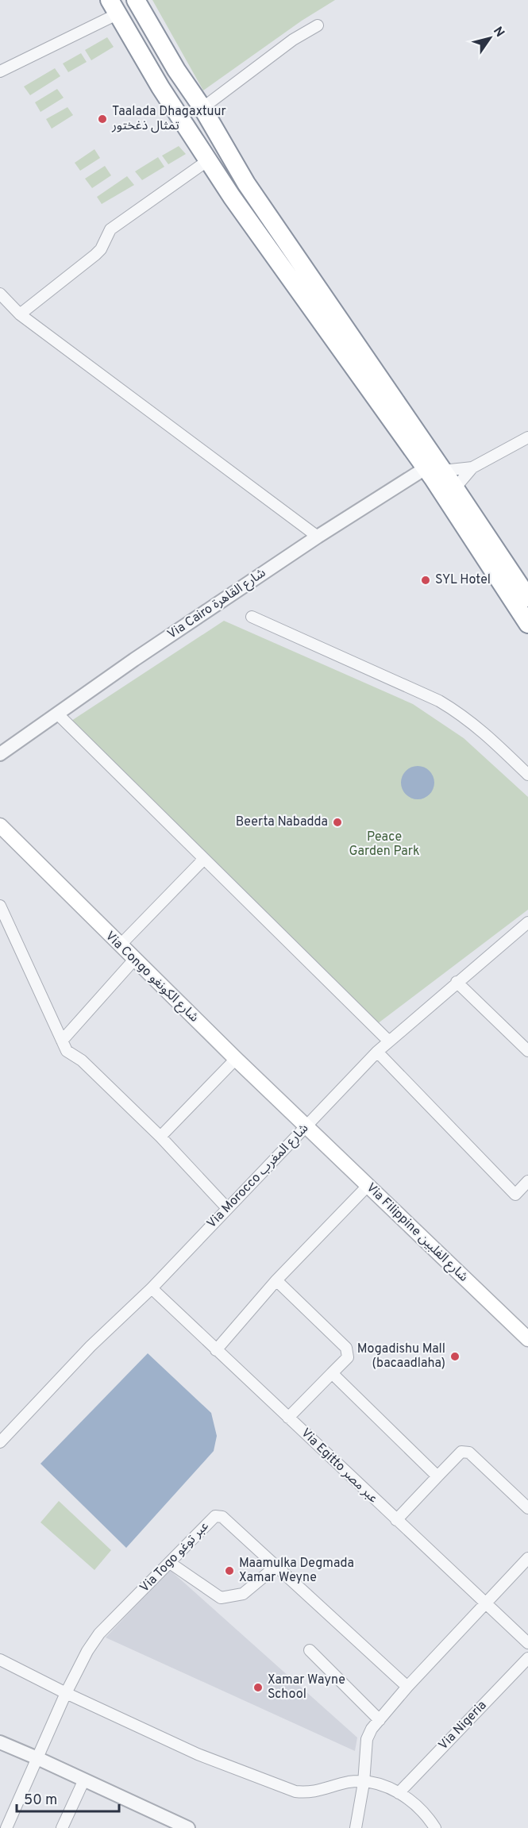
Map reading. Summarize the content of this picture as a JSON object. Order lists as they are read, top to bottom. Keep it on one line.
{"streets":{"main road":["Via Congo شارع الكونغو","Via Filippine شارع الفلبين"],"street":["Via Cairo شارع القاهرة","Via Morocco شارع المغرب","Via Egitto عبر مصر","Via Togo عبر توغو","Via Nigeria"]},"crossings":[["Via Congo شارع الكونغو","Via Morocco شارع المغرب"],["Via Congo شارع الكونغو","Via Filippine شارع الفلبين"],["Via Morocco شارع المغرب","Via Filippine شارع الفلبين"],["Via Morocco شارع المغرب","Via Egitto عبر مصر"]],"parks":["Peace Garden Park"],"places":["Taalada Dhagaxtuur تمثال ذغختور","SYL Hotel","Beerta Nabadda","Mogadishu Mall (bacaadlaha)","Maamulka Degmada Xamar Weyne","Xamar Wayne School"],"scale_bar":"50 m","north":"top right"}
